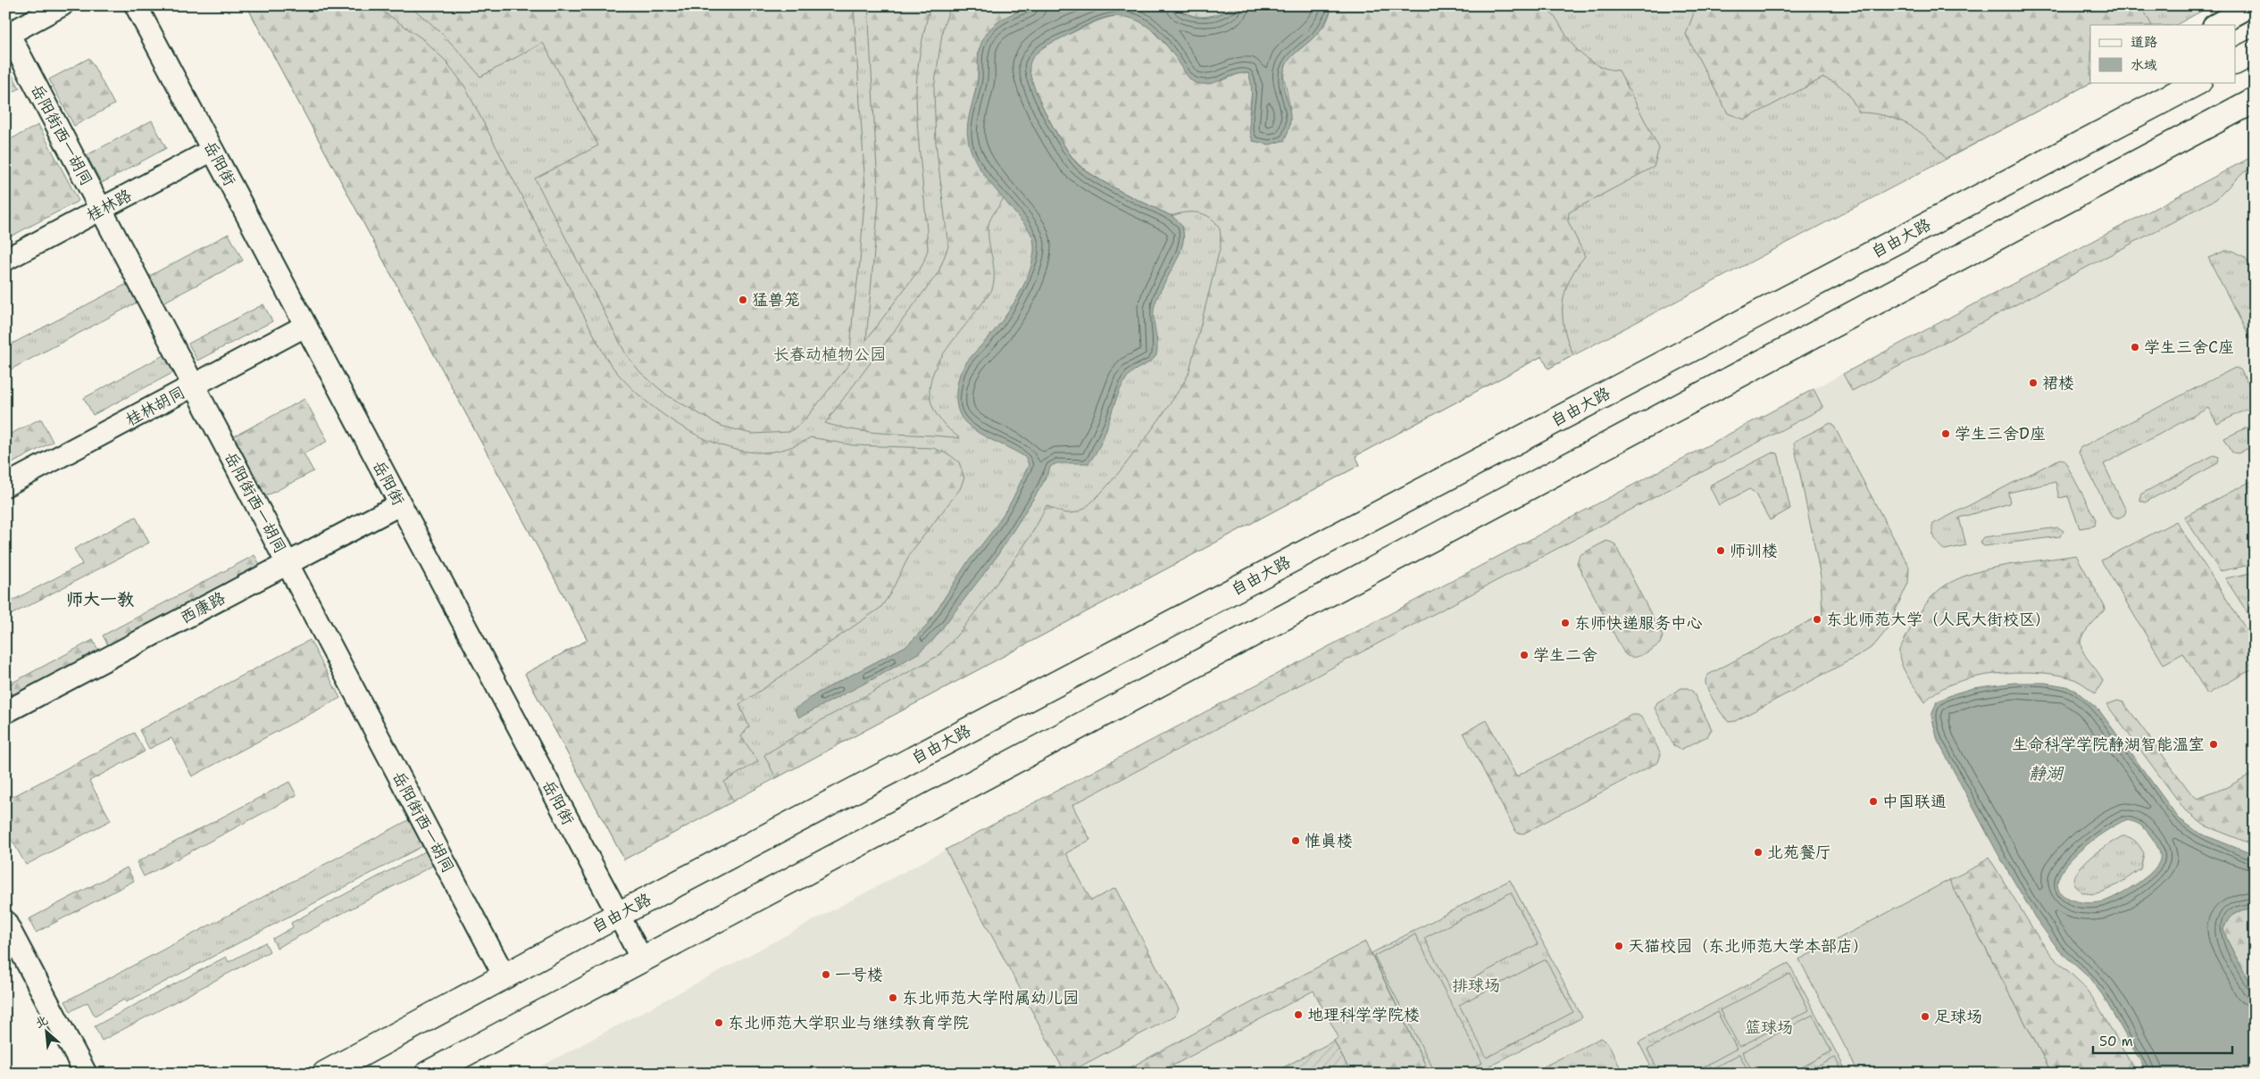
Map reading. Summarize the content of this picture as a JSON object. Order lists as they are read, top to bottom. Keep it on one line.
{"streets":{"main road":["自由大路"],"street":["岳阳街西一胡同","岳阳街","桂林路","桂林胡同","西康路"]},"crossings":[["岳阳街西一胡同","桂林路"],["岳阳街西一胡同","自由大路"],["岳阳街西一胡同","桂林胡同"],["岳阳街西一胡同","西康路"],["岳阳街","桂林路"],["岳阳街","自由大路"],["岳阳街","桂林胡同"],["岳阳街","西康路"]],"districts":["师大一教"],"water":["静湖"],"parks":["长春动植物公园","排球场","篮球场"],"places":["猛兽笼","学生三舍C座","裙楼","学生三舍D座","师训楼","东北师范大学（人民大街校区）","东师快递服务中心","学生二舍","生命科学学院静湖智能温室","中国联通","惟真楼","北苑餐厅","天猫校园（东北师范大学本部店）","一号楼","东北师范大学附属幼儿园","地理科学学院楼","足球场","东北师范大学职业与继续教育学院"],"legend":["道路","水域"],"scale_bar":"50 m","north":"top left"}
